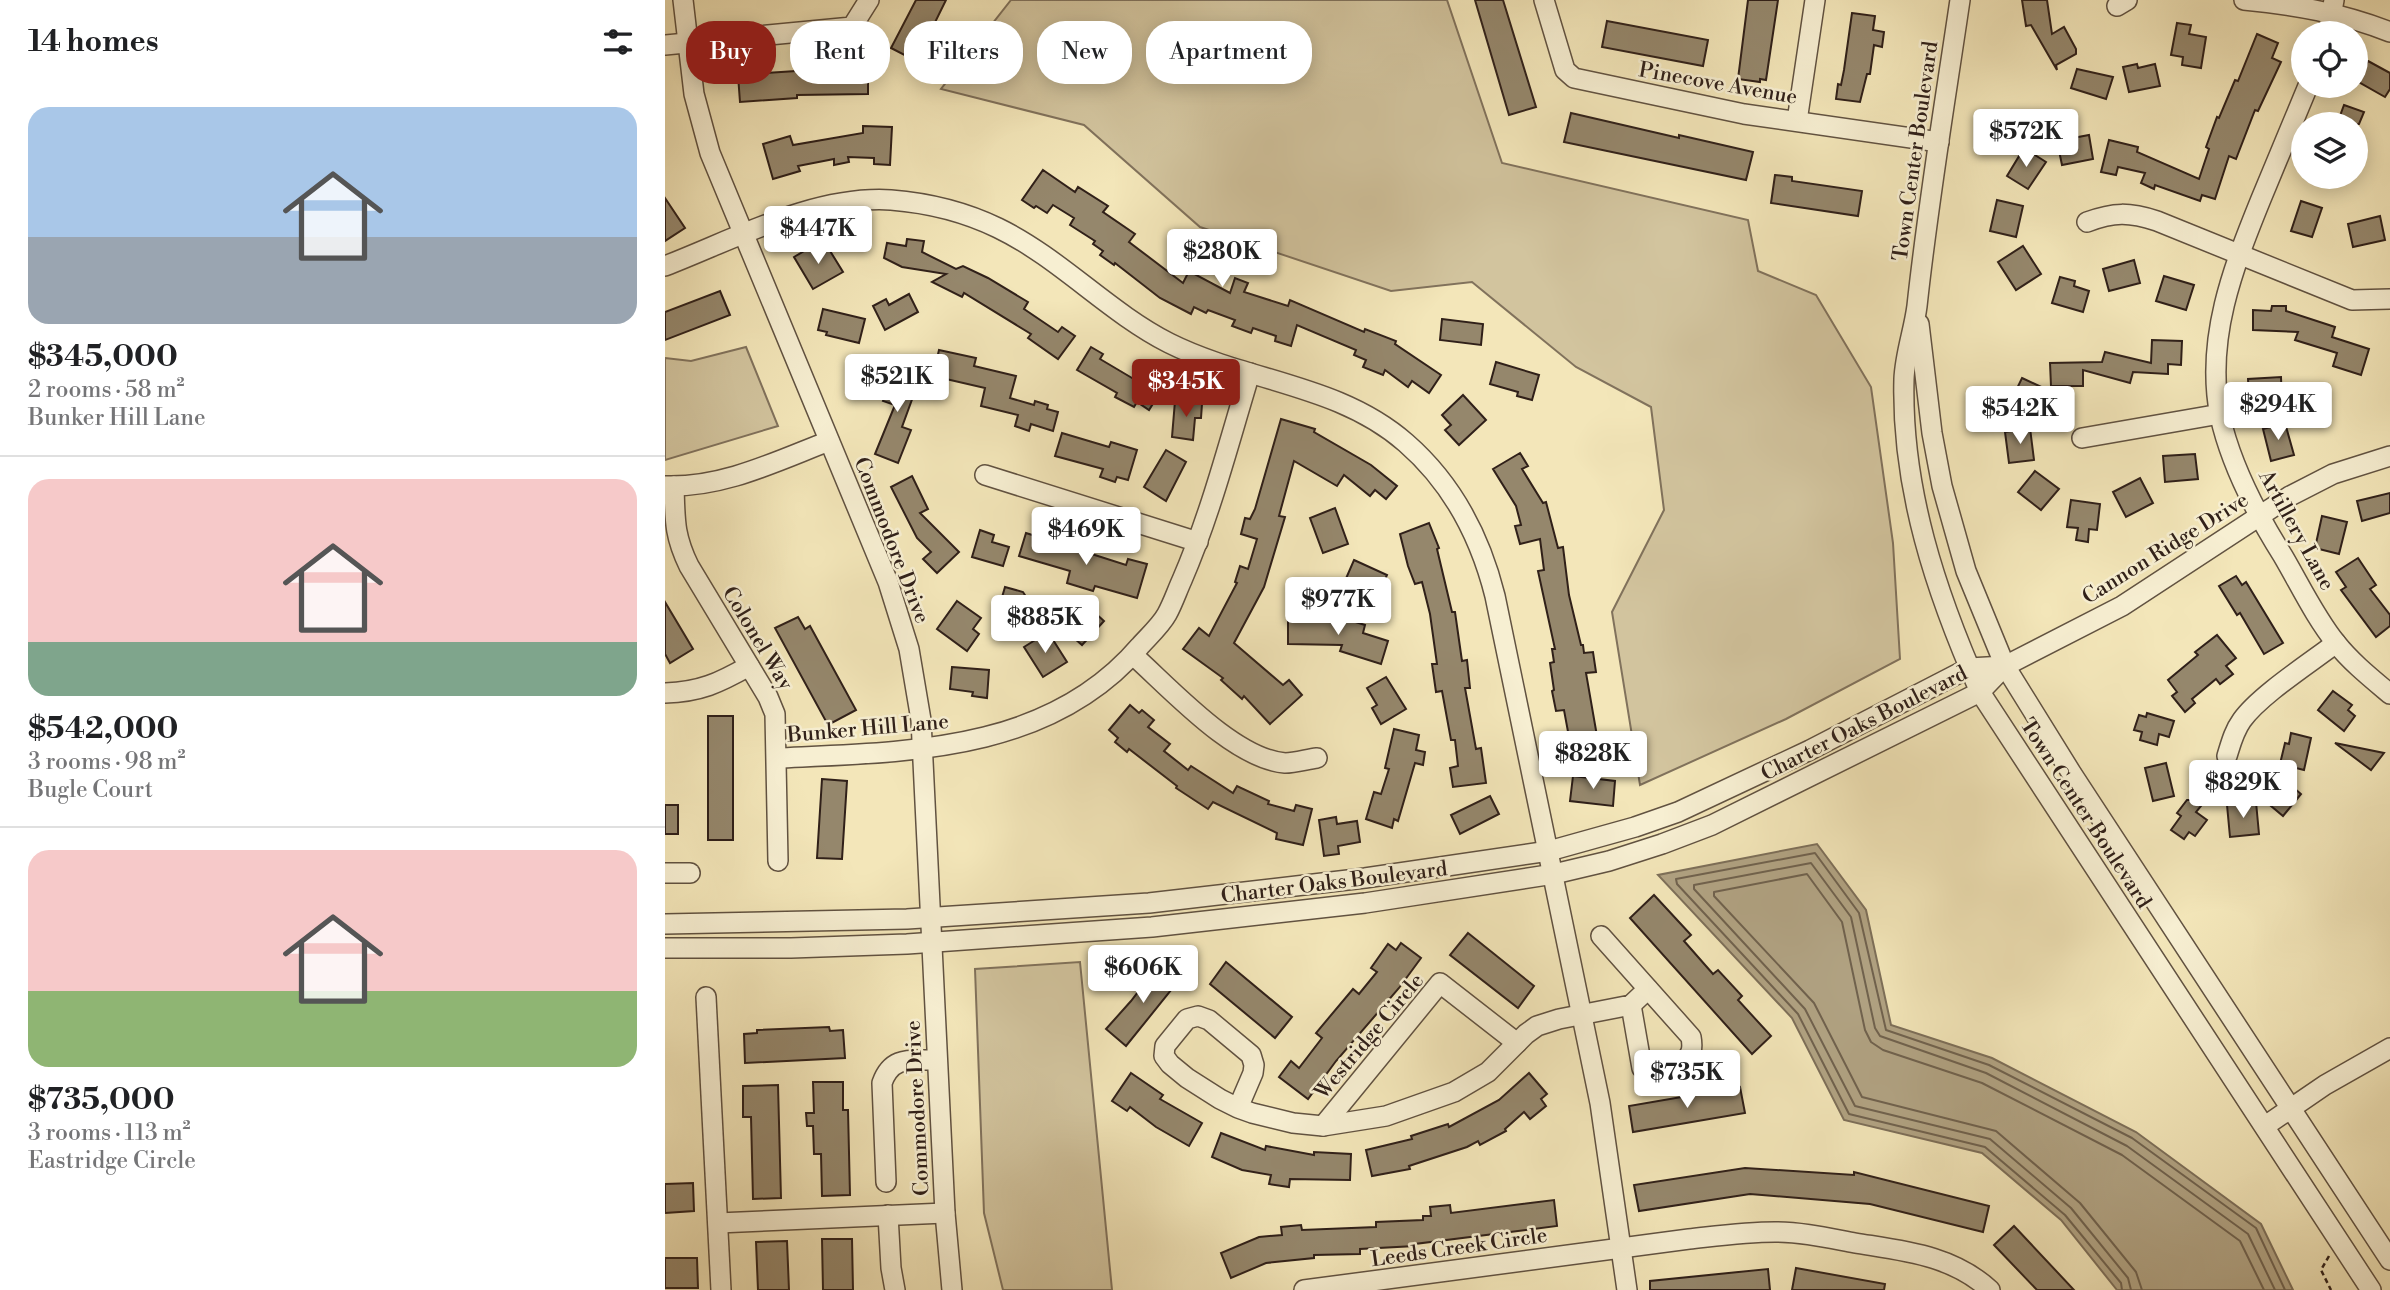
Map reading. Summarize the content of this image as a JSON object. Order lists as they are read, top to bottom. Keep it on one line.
{"streets":{"street":["Pinecove Avenue","Town Center Boulevard","Artillery Lane","Commodore Drive","Cannon Ridge Drive","Colonel Way","Charter Oaks Boulevard","Bunker Hill Lane","Westridge Circle","Leeds Creek Circle"]},"crossings":[["Pinecove Avenue","Town Center Boulevard"],["Town Center Boulevard","Cannon Ridge Drive"],["Town Center Boulevard","Charter Oaks Boulevard"],["Artillery Lane","Cannon Ridge Drive"],["Commodore Drive","Charter Oaks Boulevard"],["Commodore Drive","Bunker Hill Lane"],["Cannon Ridge Drive","Charter Oaks Boulevard"],["Colonel Way","Bunker Hill Lane"]],"page":{"heading":"14 homes","chip":["Buy","Rent","Filters","New","Apartment"],"list":[{"name":"$345,000","note":"2 rooms · 58 m² · Bunker Hill Lane"},{"name":"$542,000","note":"3 rooms · 98 m² · Bugle Court"},{"name":"$735,000","note":"3 rooms · 113 m² · Eastridge Circle"}],"price":["$572K","$447K","$280K","$521K","$345K","$294K","$542K","$469K","$977K","$885K","$828K","$829K","$606K","$735K"]}}
